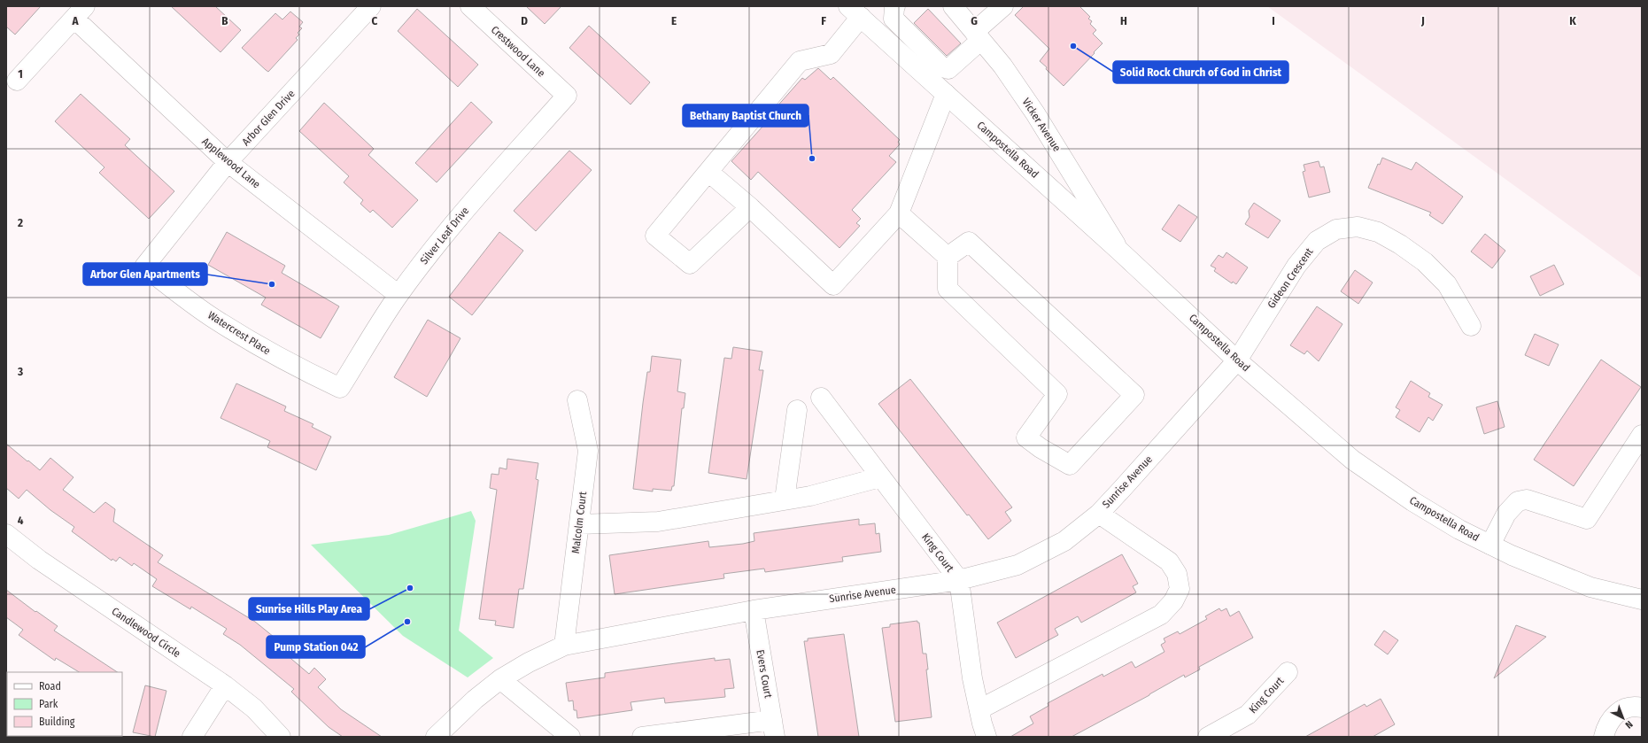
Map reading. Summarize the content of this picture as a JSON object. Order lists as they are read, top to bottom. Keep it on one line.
{"streets":{"street":["Crestwood Lane","Arbor Glen Drive","Vicker Avenue","Campostella Road","Applewood Lane","Silver Leaf Drive","Gideon Crescent","Watercrest Place","Sunrise Avenue","Malcolm Court","King Court","Candlewood Circle","Evers Court"]},"crossings":[["Crestwood Lane","Silver Leaf Drive"],["Arbor Glen Drive","Applewood Lane"],["Arbor Glen Drive","Watercrest Place"],["Vicker Avenue","Campostella Road"],["Campostella Road","Gideon Crescent"],["Campostella Road","Sunrise Avenue"],["Applewood Lane","Silver Leaf Drive"],["Silver Leaf Drive","Watercrest Place"],["Gideon Crescent","Sunrise Avenue"],["Sunrise Avenue","Malcolm Court"],["Sunrise Avenue","King Court"],["Sunrise Avenue","Evers Court"]],"places":["Solid Rock Church of God in Christ","Bethany Baptist Church","Arbor Glen Apartments","Sunrise Hills Play Area","Pump Station 042"],"legend":["Road","Park","Building"],"north":"bottom right","grid":{"columns":["A","B","C","D","E","F","G","H","I","J","K"],"rows":["1","2","3","4"]}}
